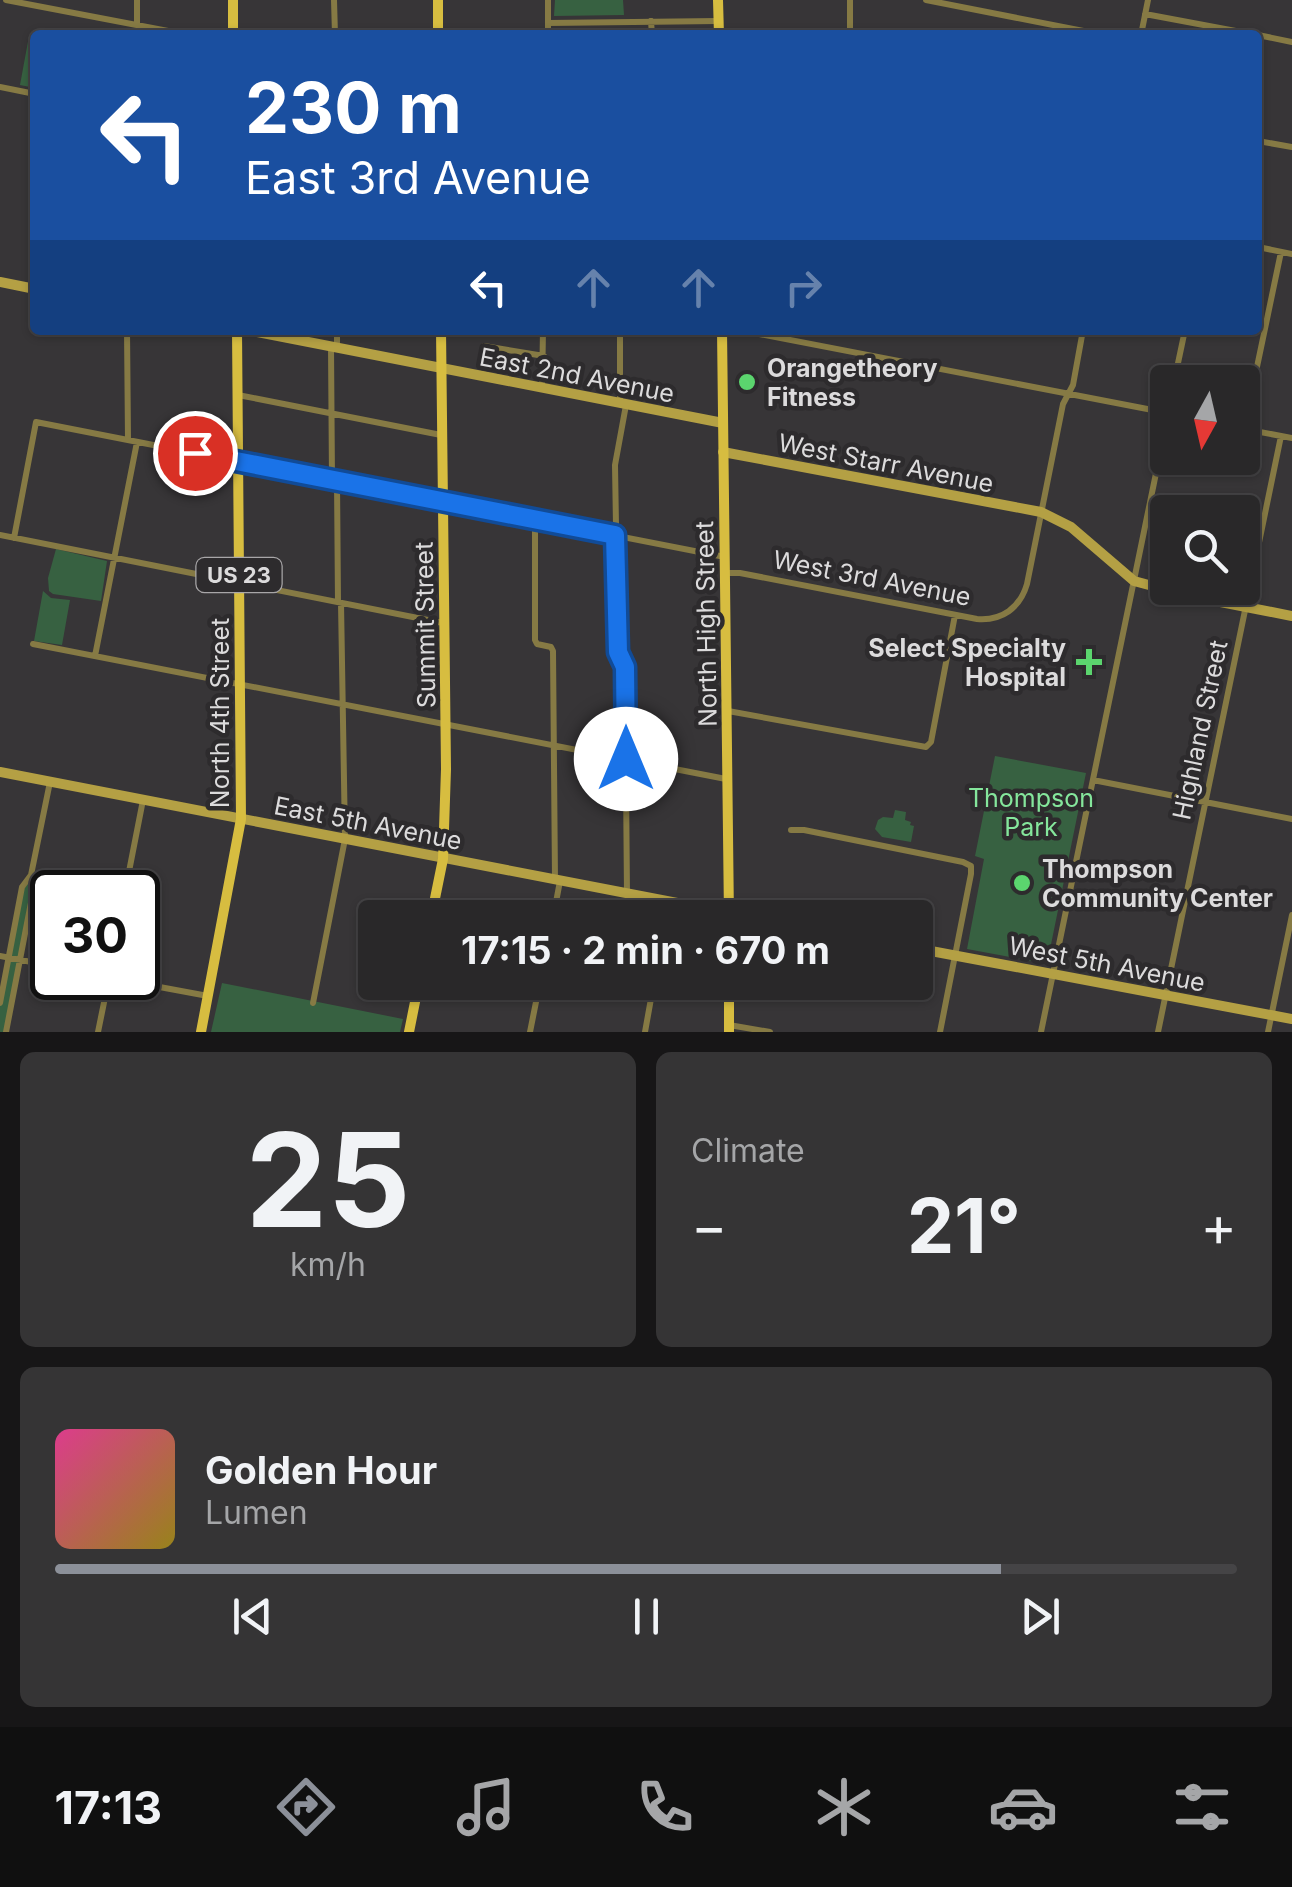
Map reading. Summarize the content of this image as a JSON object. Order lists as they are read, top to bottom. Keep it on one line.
{"streets":{"main road":["East 2nd Avenue","West Starr Avenue","US 23","North High Street","Summit Street","North 4th Street","East 5th Avenue","West 5th Avenue"],"street":["West 3rd Avenue","Highland Street"]},"crossings":[["East 2nd Avenue","North High Street"],["East 2nd Avenue","Summit Street"],["West Starr Avenue","West 3rd Avenue"],["West Starr Avenue","North High Street"],["West 3rd Avenue","North High Street"],["Summit Street","East 5th Avenue"],["North 4th Street","East 5th Avenue"],["Highland Street","West 5th Avenue"]],"parks":["Thompson Park"],"places":{"other":["Orangetheory Fitness","Thompson Community Center"],"health":["Select Specialty Hospital"]},"north":"bottom","page":{"turn":["230 m","East 3rd Avenue"],"limit":"30","trip":"17:15 · 2 min · 670 m","tile":[["25","km/h"],"Climate"],"heat":["−","21°","+"],"song":["Golden Hour","Lumen"],"tabs":"17:13"}}
